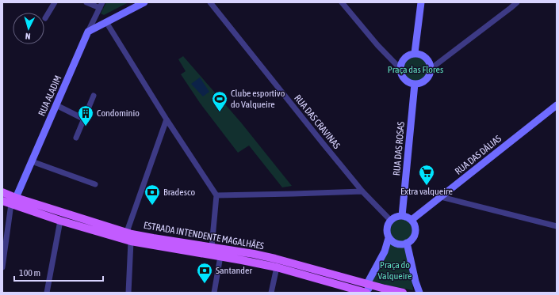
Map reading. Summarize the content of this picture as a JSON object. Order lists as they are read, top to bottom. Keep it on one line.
{"streets":{"main road":["ESTRADA INTENDENTE MAGALHÃES"],"street":["RUA ALADIM","RUA DAS CRAVINAS","RUA DAS ROSAS","RUA DAS DÁLIAS"]},"crossings":[["RUA ALADIM","ESTRADA INTENDENTE MAGALHÃES"],["RUA DAS CRAVINAS","RUA DAS ROSAS"],["RUA DAS CRAVINAS","RUA DAS DÁLIAS"],["RUA DAS ROSAS","RUA DAS DÁLIAS"]],"parks":["Praça das Flores","Praça do Valqueire"],"places":{"sports":["Clube esportivo do Valqueire"],"building":["Condominio"],"supermarket":["Extra valqueire"],"bank":["Bradesco","Santander"]},"scale_bar":"100 m","north":"bottom"}
